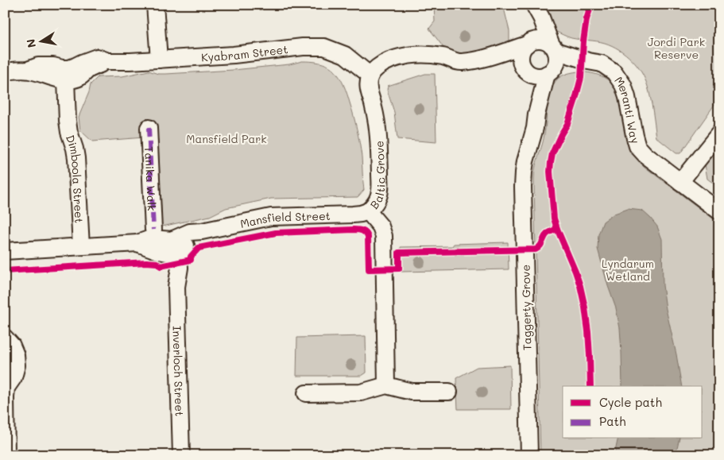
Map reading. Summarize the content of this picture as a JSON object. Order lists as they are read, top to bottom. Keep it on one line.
{"streets":{"street":["Kyabram Street","Meranti Way","Baltic Grove","Tanika Walk","Dimboola Street","Mansfield Street","Taggerty Grove","Inverloch Street"]},"crossings":[["Kyabram Street","Baltic Grove"],["Kyabram Street","Dimboola Street"],["Meranti Way","Taggerty Grove"],["Baltic Grove","Mansfield Street"],["Mansfield Street","Inverloch Street"]],"parks":["Jordi Park Reserve","Mansfield Park","Lyndarum Wetland"],"legend":["Cycle path","Path"],"north":"left"}
